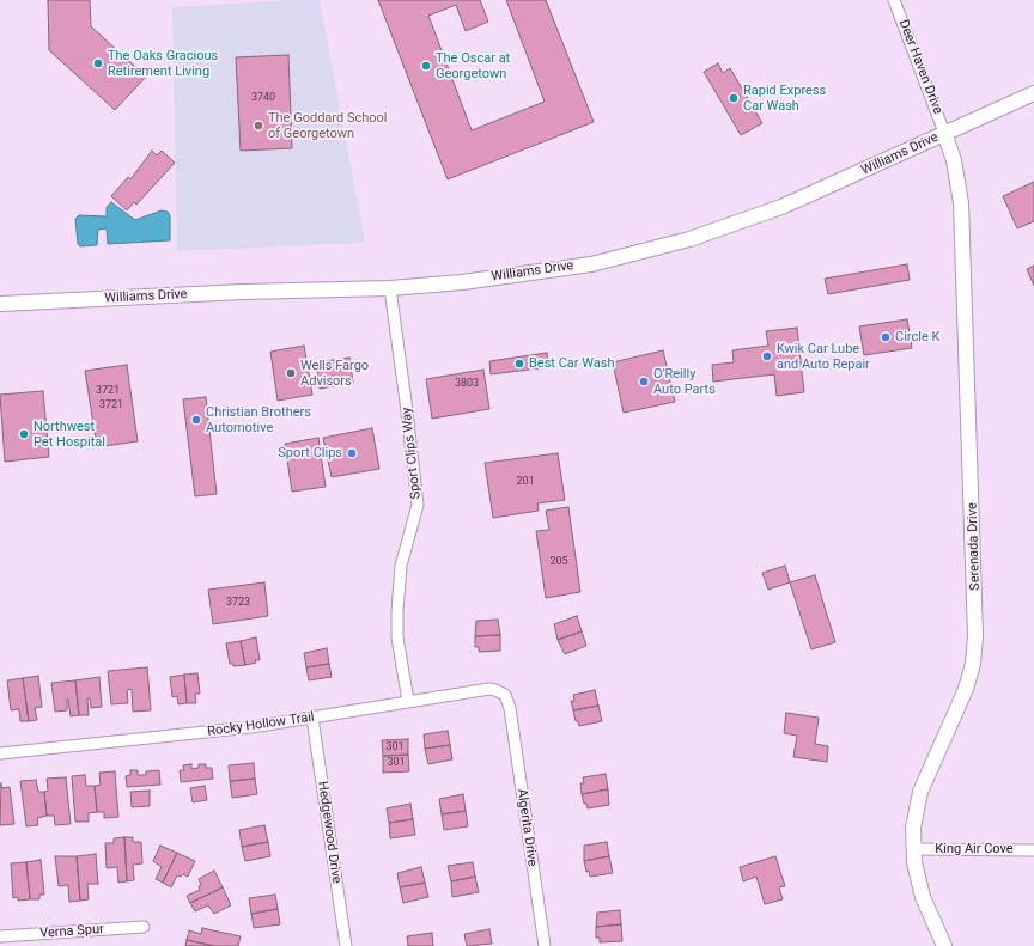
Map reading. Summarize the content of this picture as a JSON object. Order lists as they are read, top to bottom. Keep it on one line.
{"streets":{"main road":["Williams Drive","Serenada Drive"],"street":["Deer Haven Drive","Sport Clips Way","Rocky Hollow Trail","Algerita Drive","Hedgewood Drive","King Air Cove","Verna Spur"]},"crossings":[["Deer Haven Drive","Williams Drive"],["Deer Haven Drive","Serenada Drive"],["Williams Drive","Sport Clips Way"],["Williams Drive","Serenada Drive"],["Sport Clips Way","Rocky Hollow Trail"],["Serenada Drive","King Air Cove"],["Rocky Hollow Trail","Algerita Drive"],["Rocky Hollow Trail","Hedgewood Drive"]],"places":["The Oaks Gracious Retirement Living","The Oscar at Georgetown","Rapid Express Car Wash","The Goddard School of Georgetown","Circle K","Kwik Car Lube and Auto Repair","Best Car Wash","Wells Fargo Advisors","O'Reilly Auto Parts","Christian Brothers Automotive","Northwest Pet Hospital","Sport Clips"],"house_numbers":["3740","3803","3721","3721","201","205","3723","301","301"]}
